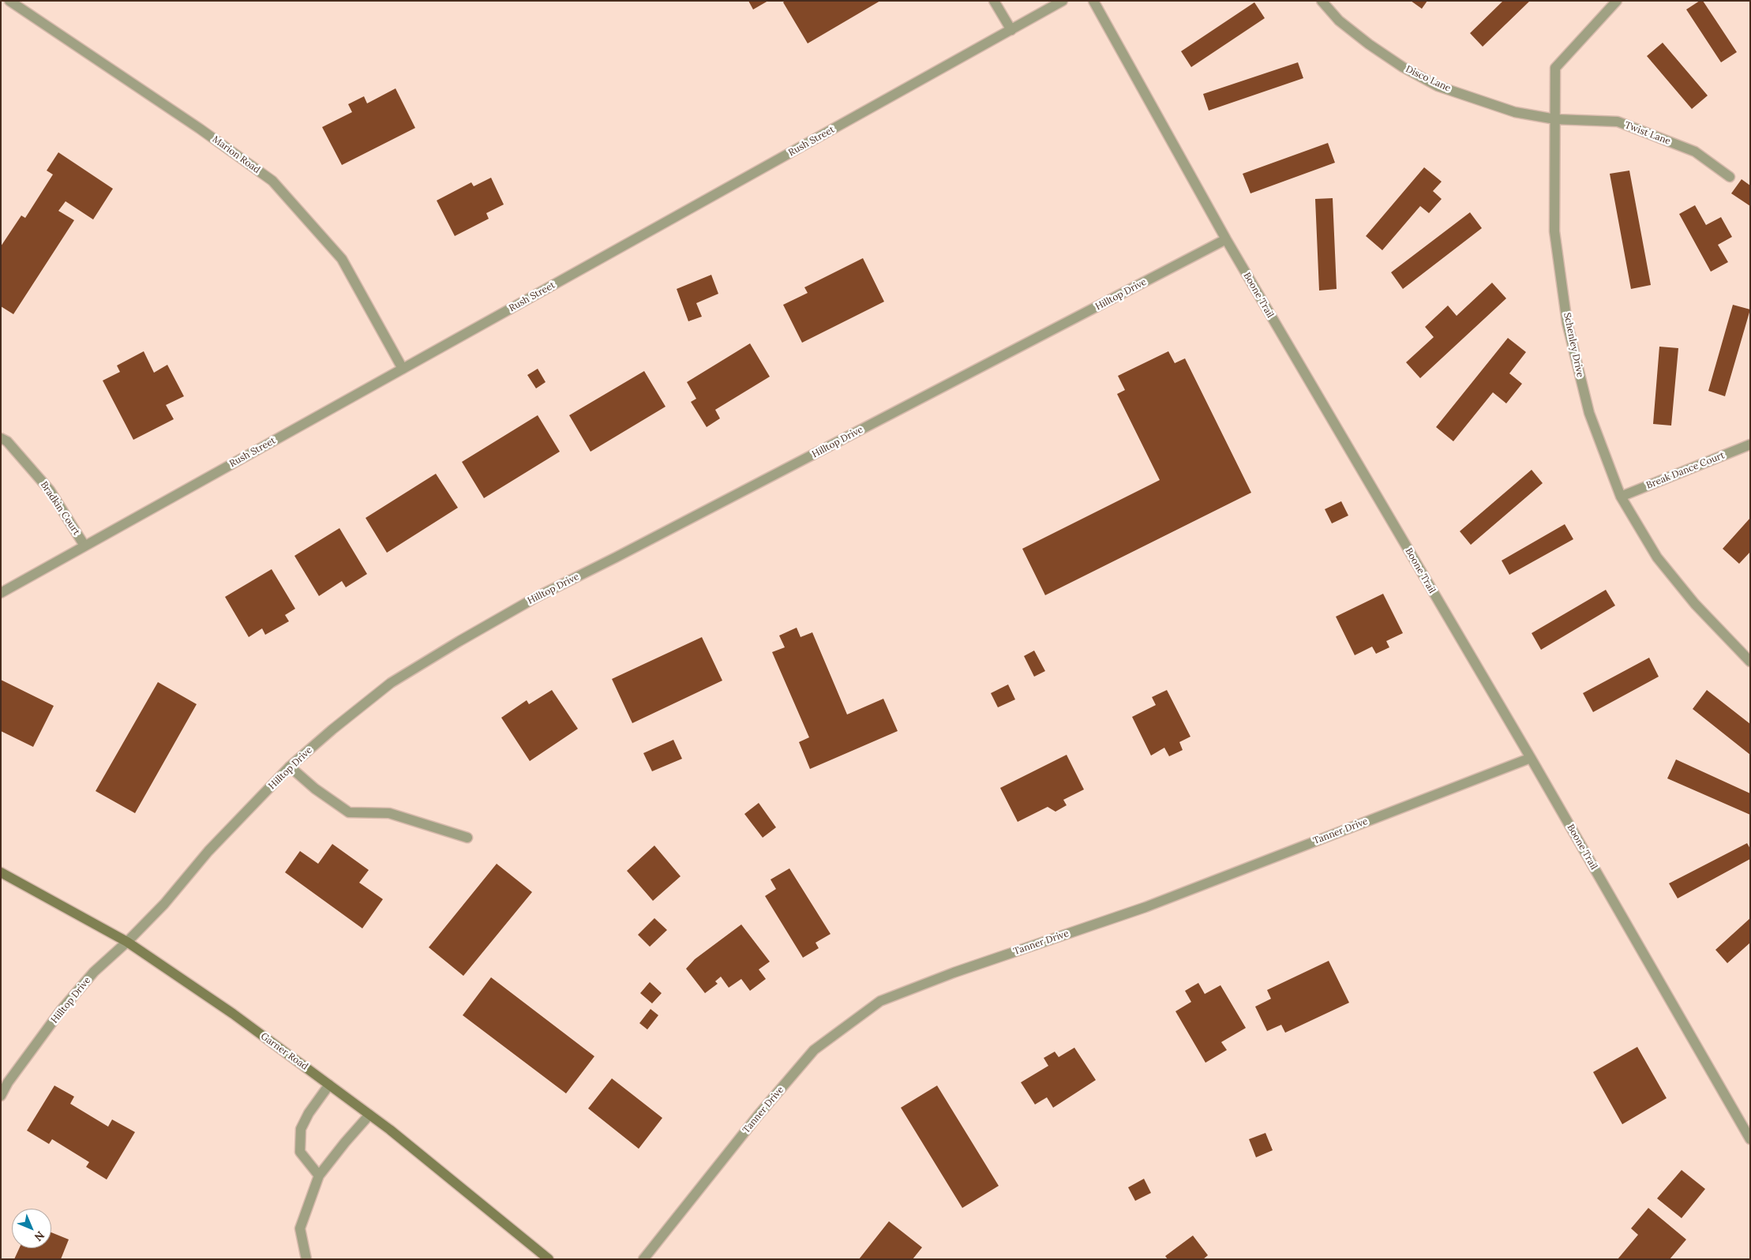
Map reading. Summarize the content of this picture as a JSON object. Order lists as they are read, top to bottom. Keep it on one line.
{"streets":{"main road":["Garner Road"],"street":["Disco Lane","Twist Lane","Rush Street","Marion Road","Hilltop Drive","Boone Trail","Schenley Drive","Break Dance Court","Bradkin Court","Tanner Drive"]},"crossings":[["Disco Lane","Twist Lane"],["Disco Lane","Schenley Drive"],["Twist Lane","Schenley Drive"],["Rush Street","Marion Road"],["Rush Street","Bradkin Court"],["Hilltop Drive","Boone Trail"],["Hilltop Drive","Garner Road"],["Boone Trail","Tanner Drive"],["Schenley Drive","Break Dance Court"]],"north":"bottom right"}
